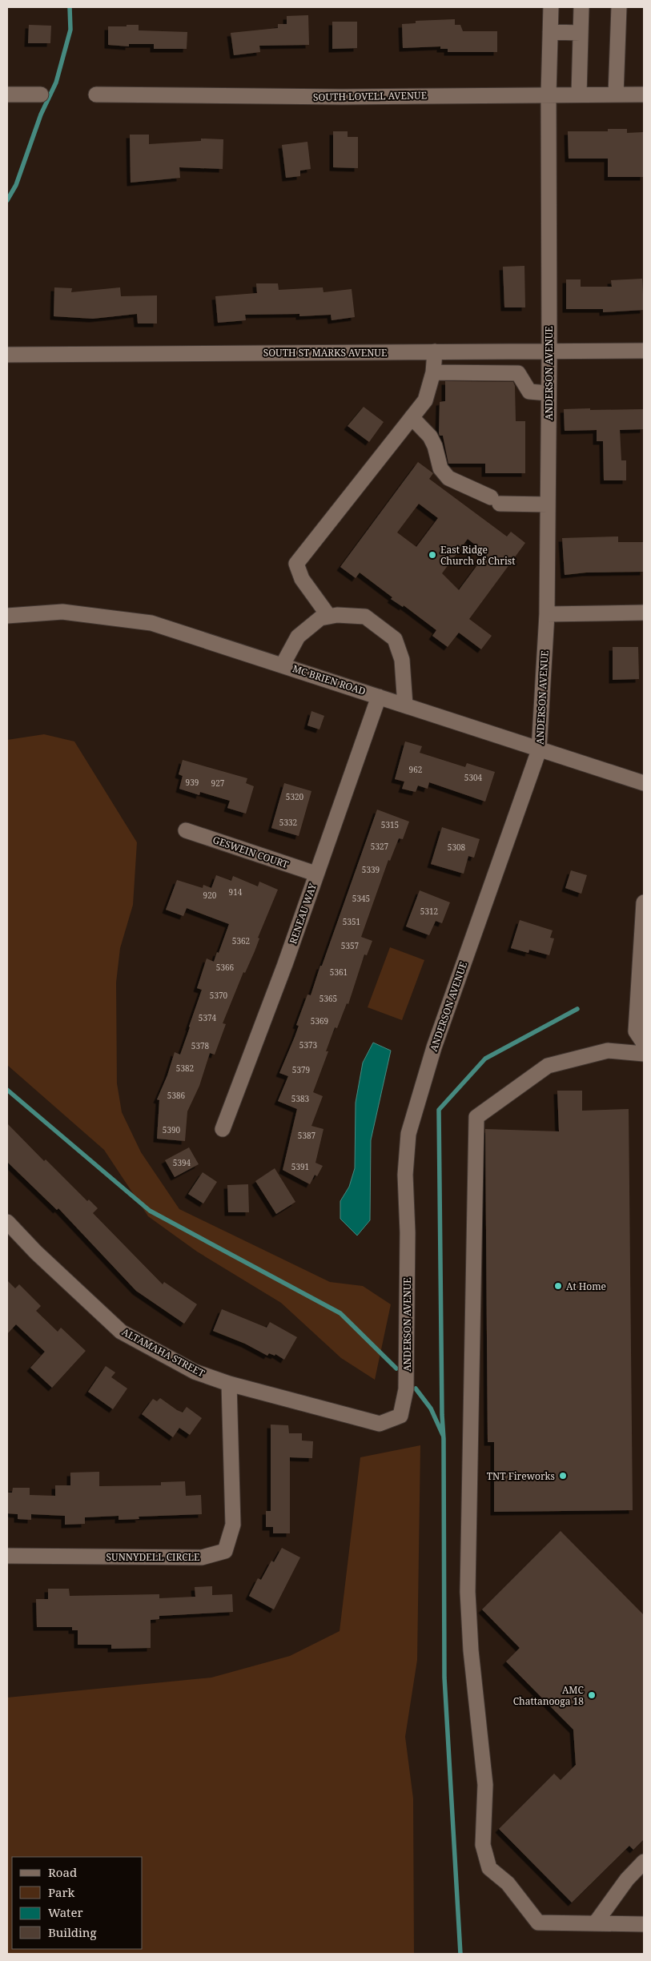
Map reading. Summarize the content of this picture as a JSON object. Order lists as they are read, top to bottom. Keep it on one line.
{"streets":{"street":["SOUTH LOVELL AVENUE","SOUTH ST MARKS AVENUE","ANDERSON AVENUE","MC BRIEN ROAD","GESWEIN COURT","RENEAU WAY","ALTAMAHA STREET","SUNNYDELL CIRCLE"]},"crossings":[["SOUTH LOVELL AVENUE","ANDERSON AVENUE"],["SOUTH ST MARKS AVENUE","ANDERSON AVENUE"],["ANDERSON AVENUE","MC BRIEN ROAD"],["ANDERSON AVENUE","ALTAMAHA STREET"],["MC BRIEN ROAD","RENEAU WAY"],["GESWEIN COURT","RENEAU WAY"],["ALTAMAHA STREET","SUNNYDELL CIRCLE"]],"places":["East Ridge Church of Christ","At Home","TNT Fireworks","AMC Chattanooga 18"],"house_numbers":["962","5304","939","927","5320","5332","5315","5327","5308","5339","914","920","5345","5312","5351","5362","5357","5366","5361","5370","5365","5374","5369","5373","5378","5382","5379","5386","5383","5390","5387","5394","5391"],"legend":["Road","Park","Water","Building"]}
